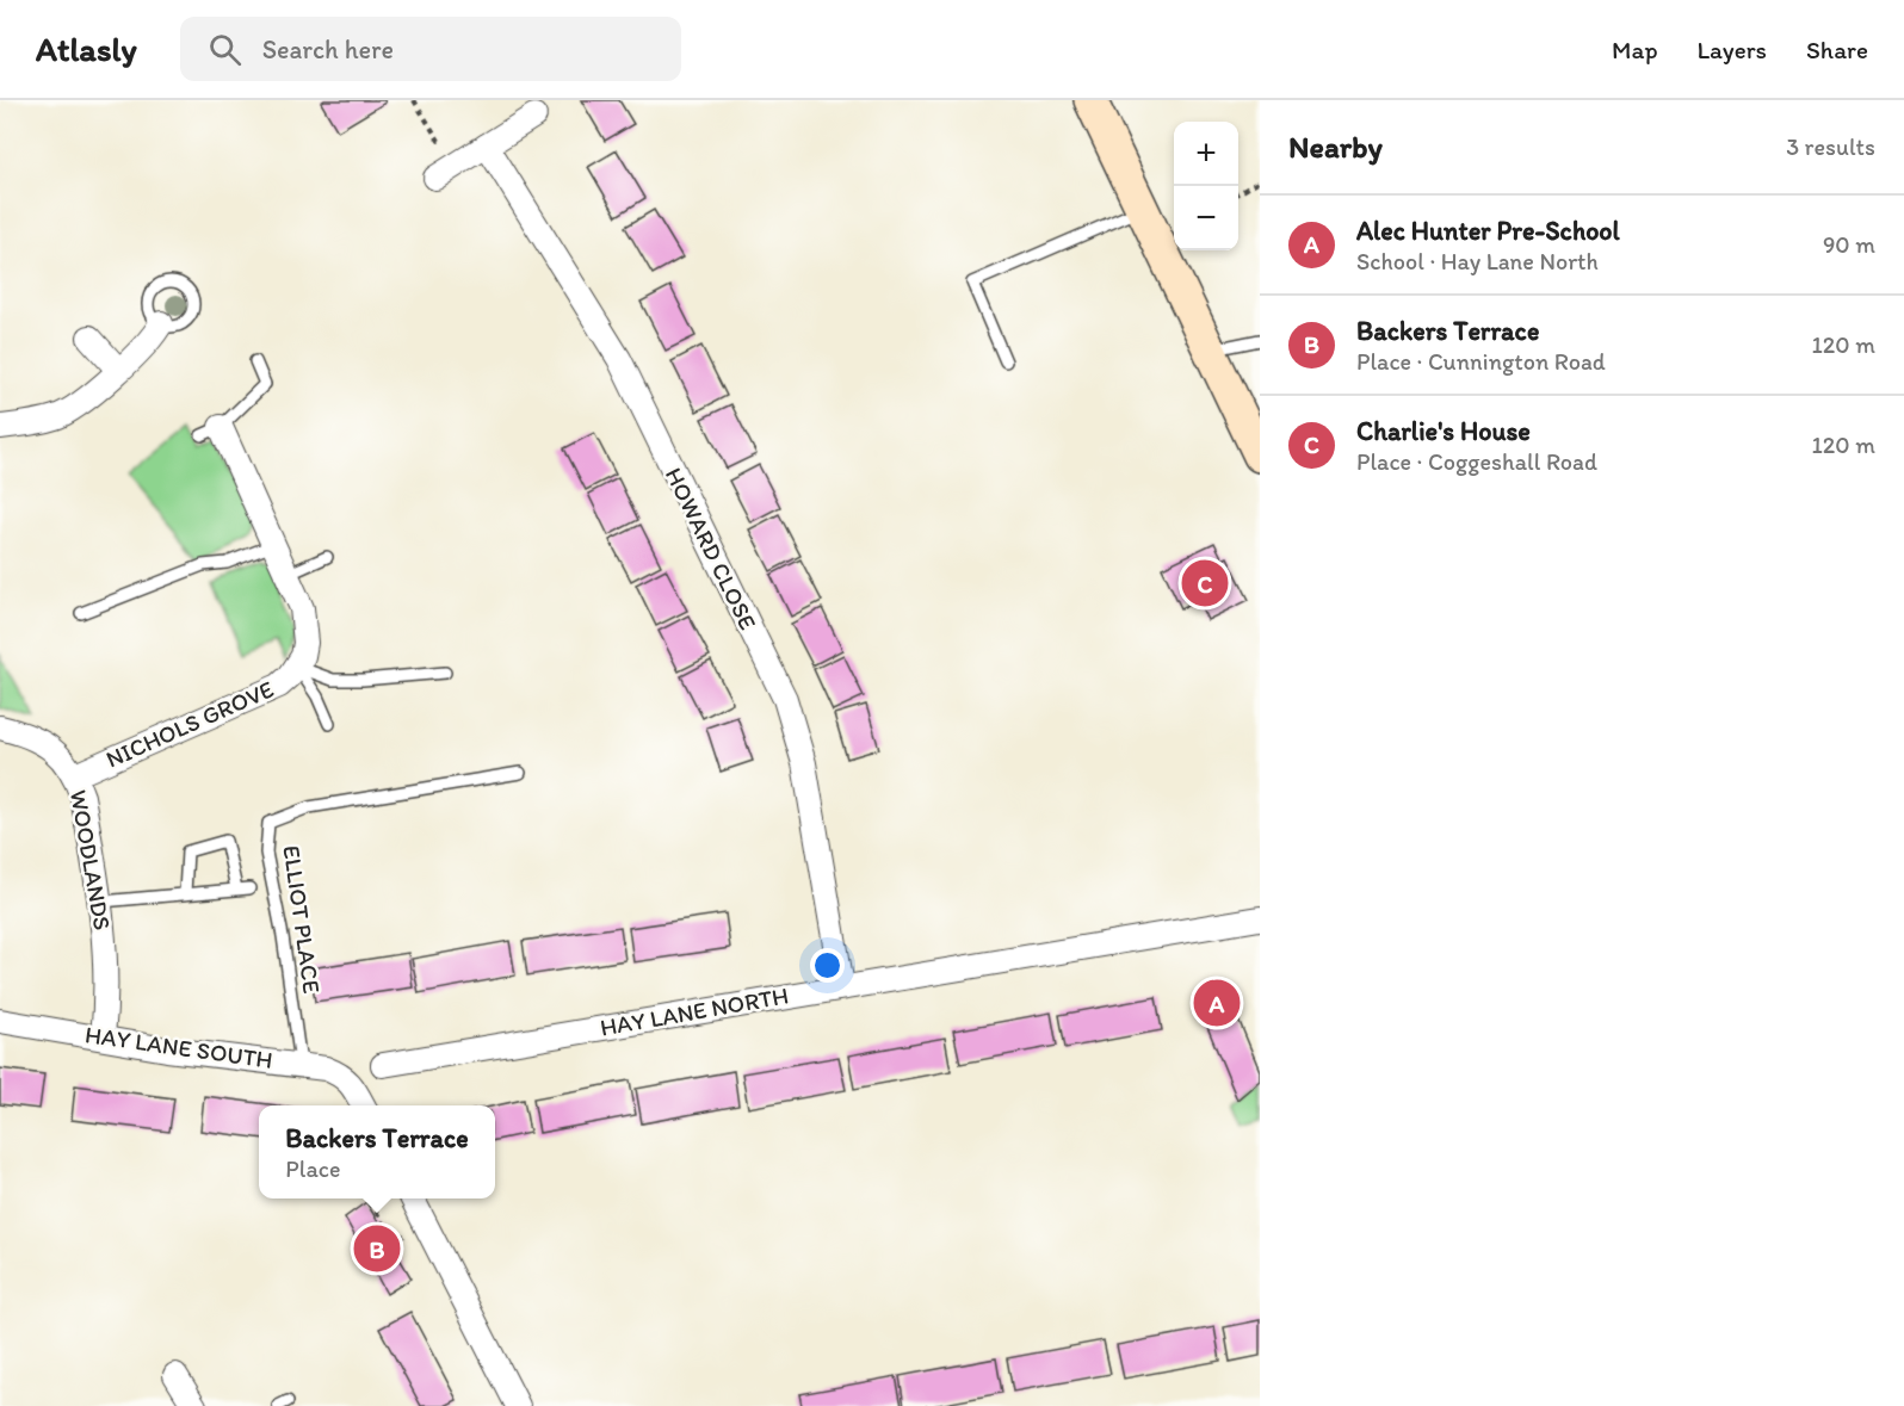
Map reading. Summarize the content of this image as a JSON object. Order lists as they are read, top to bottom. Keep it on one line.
{"streets":{"street":["HOWARD CLOSE","NICHOLS GROVE","WOODLANDS","HAY LANE NORTH","HAY LANE SOUTH"],"lane":["ELLIOT PLACE"]},"crossings":[["HOWARD CLOSE","HAY LANE NORTH"],["NICHOLS GROVE","WOODLANDS"],["WOODLANDS","ELLIOT PLACE"],["WOODLANDS","HAY LANE SOUTH"],["ELLIOT PLACE","HAY LANE SOUTH"]],"page":{"header":"Atlasly","search":"Search here","nav":["Map","Layers","Share"],"heading":["Nearby","3 results"],"map_buttons":["+","−"],"list":[{"mark":"A","name":"Alec Hunter Pre-School","note":"School · Hay Lane North","value":"90 m"},{"mark":"B","name":"Backers Terrace","note":"Place · Cunnington Road","value":"120 m"},{"mark":"C","name":"Charlie's House","note":"Place · Coggeshall Road","value":"120 m"}],"pins":["C","A","B"],"popup":["Backers Terrace","Place"]}}
